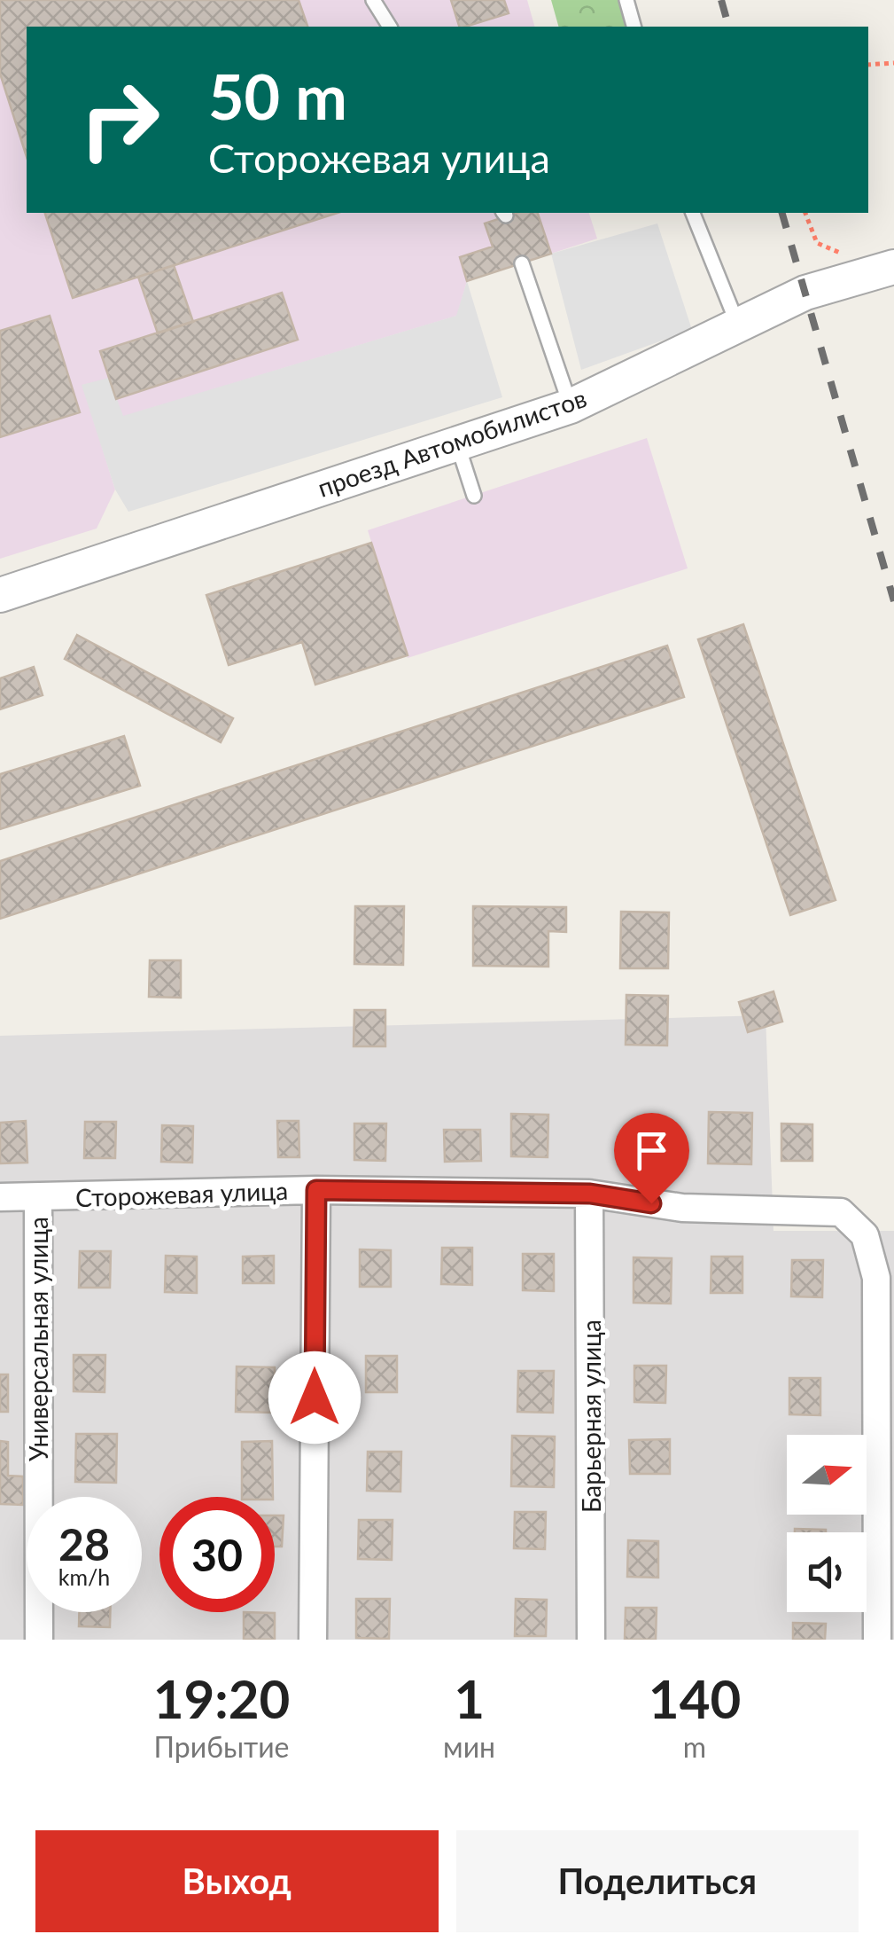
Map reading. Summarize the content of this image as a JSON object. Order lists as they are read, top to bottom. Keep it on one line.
{"streets":{"street":["проезд Автомобилистов","Сторожевая улица","Универсальная улица","Барьерная улица"]},"crossings":[["Сторожевая улица","Универсальная улица"],["Сторожевая улица","Барьерная улица"]],"north":"right","page":{"turn":["50 m","Сторожевая улица"],"speed":"28 km/h","limit":"30","eta":["19:20","Прибытие","1","мин","140","m"],"buttons":["Выход","Поделиться"]}}
